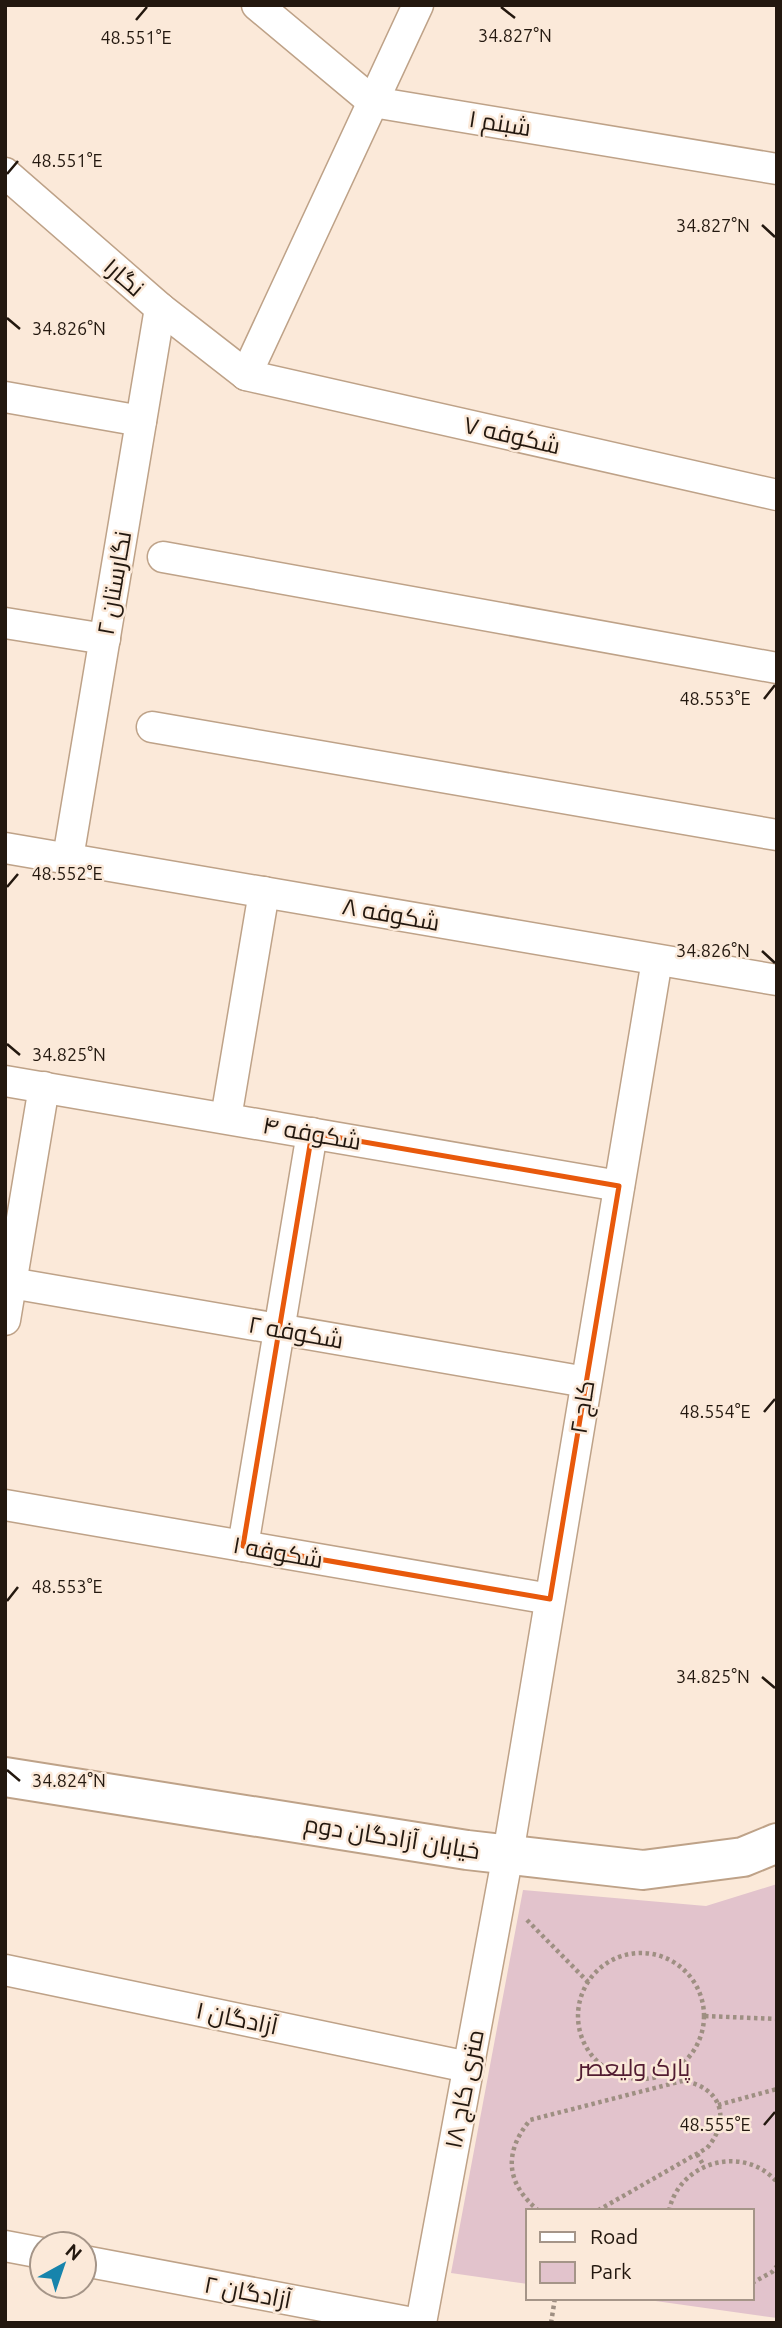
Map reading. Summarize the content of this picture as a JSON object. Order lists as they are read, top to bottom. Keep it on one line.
{"streets":{"street":["شبنم ۱","نگار۱","شکوفه ۷","نگارستان ۲","شکوفه ۸","شکوفه ۴","شکوفه ۲","کاج ۲","شکوفه ۱","خیابان آزادگان دوم","آزادگان ۱","۱۸ متری کاج","آزادگان ۲"]},"crossings":[["نگار۱","شکوفه ۷"],["نگار۱","نگارستان ۲"],["نگارستان ۲","شکوفه ۸"],["شکوفه ۸","کاج ۲"],["شکوفه ۴","کاج ۲"],["شکوفه ۲","کاج ۲"],["کاج ۲","شکوفه ۱"],["کاج ۲","خیابان آزادگان دوم"],["کاج ۲","۱۸ متری کاج"],["خیابان آزادگان دوم","۱۸ متری کاج"],["آزادگان ۱","۱۸ متری کاج"]],"parks":["پارک ولیعصر"],"legend":["Road","Park"],"north":"top right","coordinates":["34.827°N","48.551°E","34.826°N","48.553°E","48.552°E","34.825°N","48.554°E","34.824°N","48.555°E"]}
